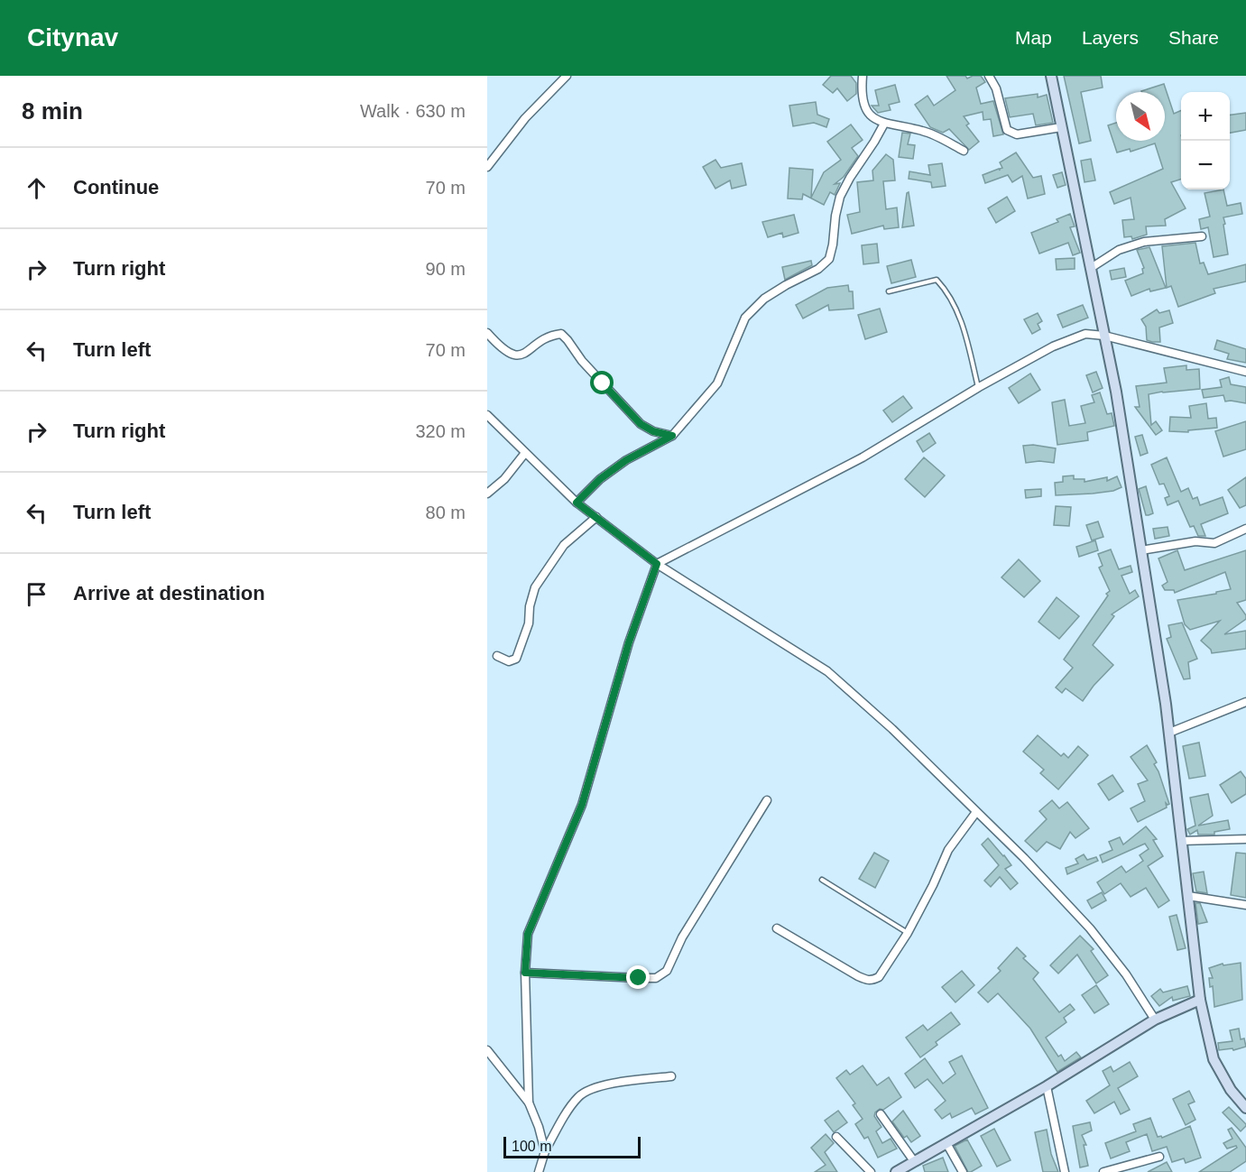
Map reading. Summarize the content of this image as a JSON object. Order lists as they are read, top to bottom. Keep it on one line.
{"scale_bar":"100 m","north":"bottom right","page":{"header":"Citynav","nav":["Map","Layers","Share"],"heading":["8 min","Walk · 630 m"],"map_buttons":["+","−"],"list":[["Continue","70 m"],["Turn right","90 m"],["Turn left","70 m"],["Turn right","320 m"],["Turn left","80 m"],"Arrive at destination"],"scale":"100 m"}}
